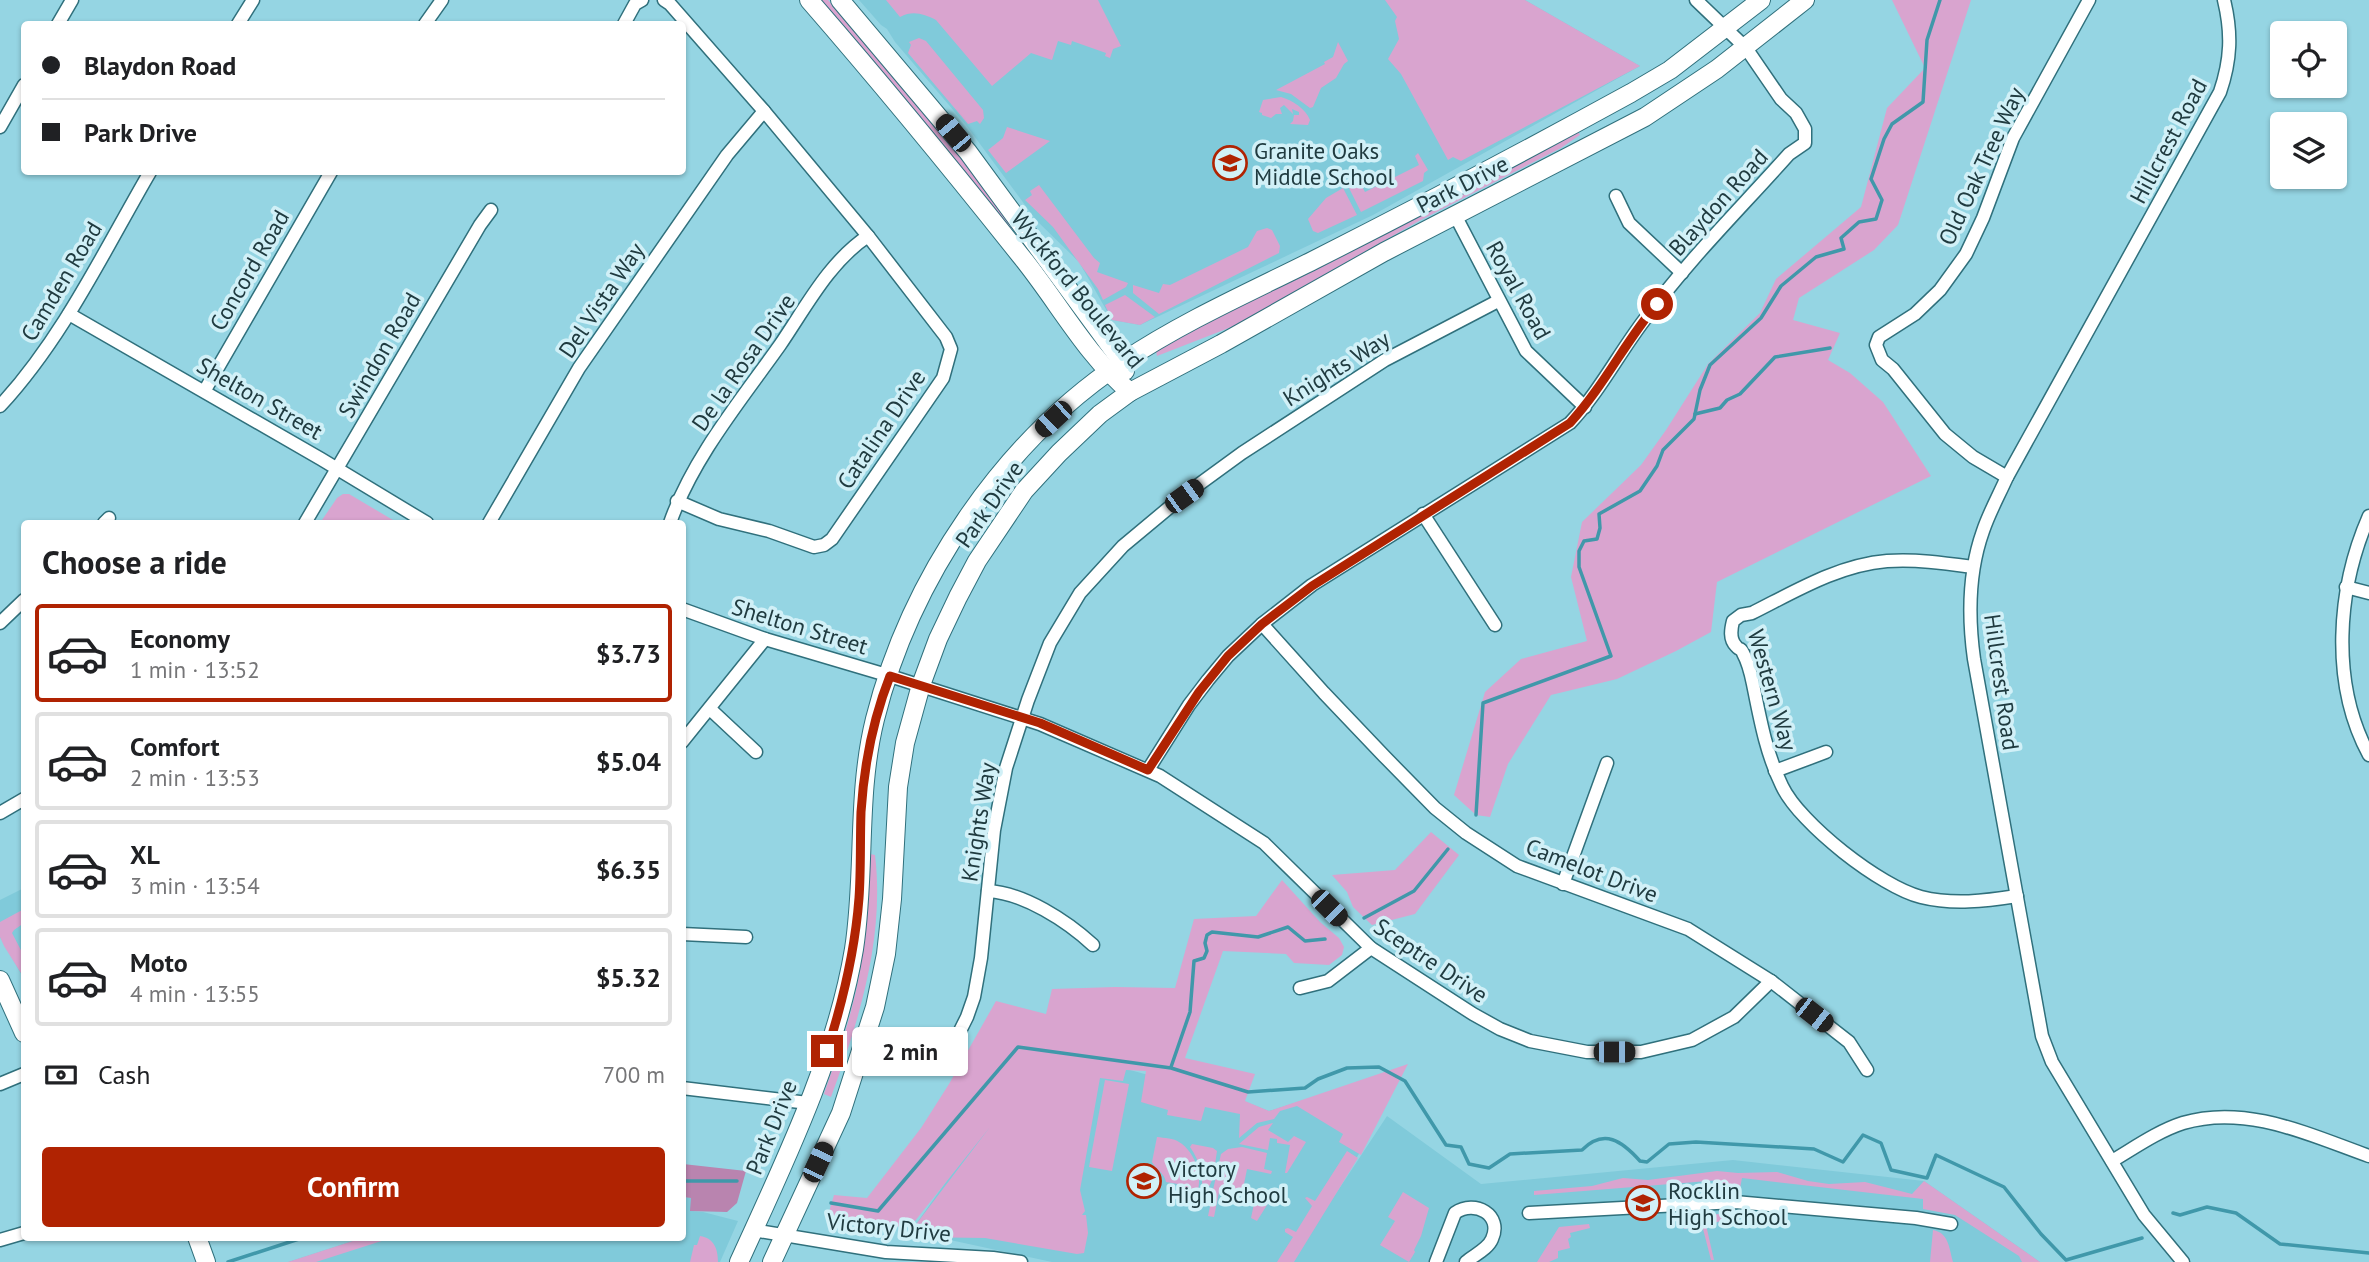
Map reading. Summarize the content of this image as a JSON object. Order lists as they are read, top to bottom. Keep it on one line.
{"streets":{"street":["Hillcrest Road","Old Oak Tree Way","Park Drive","Blaydon Road","Concord Road","Camden Road","Wyckford Boulevard","Royal Road","Del Vista Way","Swindon Road","De la Rosa Drive","Knights Way","Shelton Street","Catalina Drive","Western Way","Camelot Drive","Sceptre Drive","Victory Drive"]},"crossings":[["Hillcrest Road","Old Oak Tree Way"],["Hillcrest Road","Western Way"],["Park Drive","Blaydon Road"],["Park Drive","Wyckford Boulevard"],["Park Drive","Royal Road"],["Park Drive","Shelton Street"],["Park Drive","Sceptre Drive"],["Park Drive","Victory Drive"],["Blaydon Road","Royal Road"],["Blaydon Road","Camelot Drive"],["Blaydon Road","Sceptre Drive"],["Concord Road","Shelton Street"],["Camden Road","Shelton Street"],["Royal Road","Knights Way"],["Del Vista Way","Catalina Drive"],["Swindon Road","Shelton Street"],["De la Rosa Drive","Catalina Drive"],["Knights Way","Sceptre Drive"],["Shelton Street","Sceptre Drive"],["Camelot Drive","Sceptre Drive"]],"places":{"school or university":["Granite Oaks Middle School","Victory High School","Rocklin High School"]},"page":{"banner":["Blaydon Road","Park Drive"],"heading":"Choose a ride","list":[{"name":"Economy","note":"1 min · 13:52","value":"$3.73"},{"name":"Comfort","note":"2 min · 13:53","value":"$5.04"},{"name":"XL","note":"3 min · 13:54","value":"$6.35"},{"name":"Moto","note":"4 min · 13:55","value":"$5.32"}],"bubble":"2 min","pay":["Cash","700 m"],"buttons":"Confirm"}}
